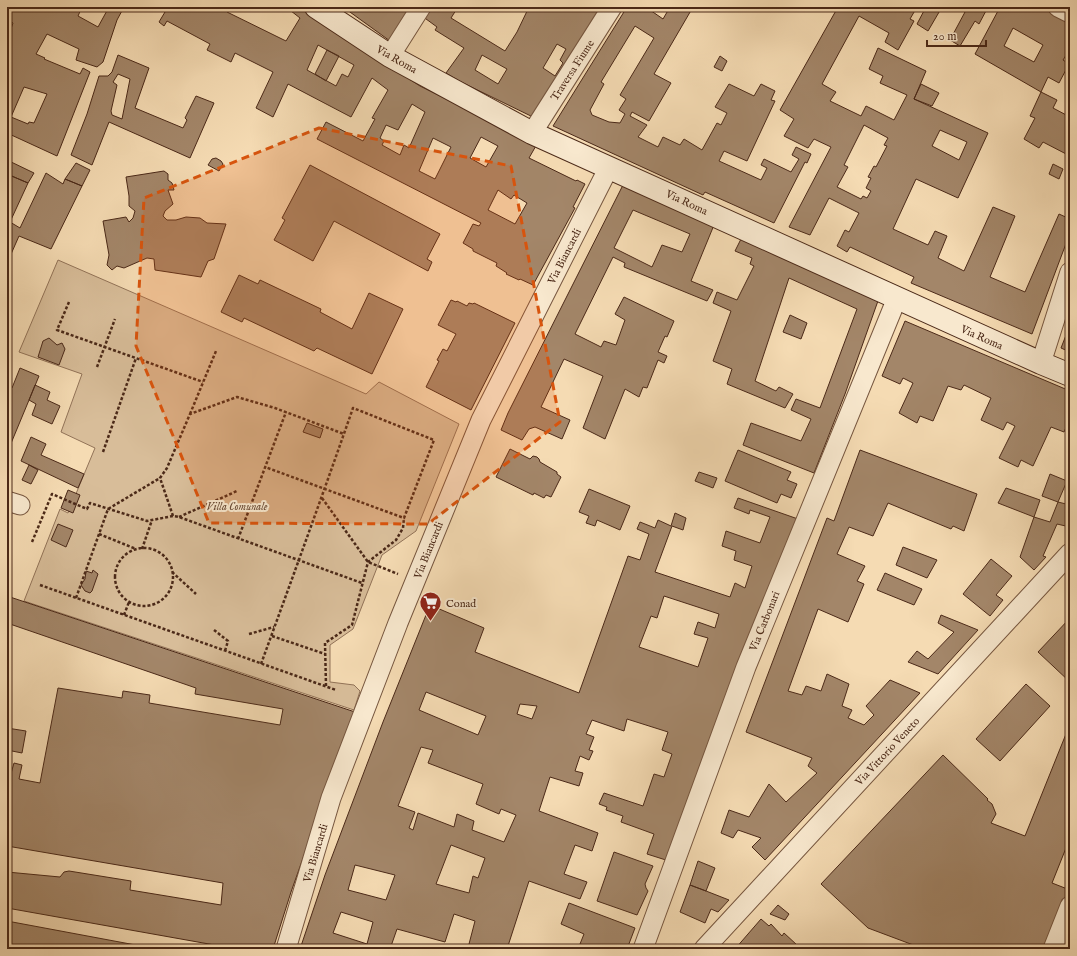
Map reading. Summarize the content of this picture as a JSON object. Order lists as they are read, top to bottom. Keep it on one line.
{"streets":{"street":["Via Roma","Traversa Fiume","Via Biancardi","Via Carbonari","Via Vittorio Veneto"]},"crossings":[["Via Roma","Traversa Fiume"],["Via Roma","Via Biancardi"],["Via Roma","Via Carbonari"]],"parks":["Villa Comunale"],"places":{"supermarket":["Conad"]},"scale_bar":"20 m"}
